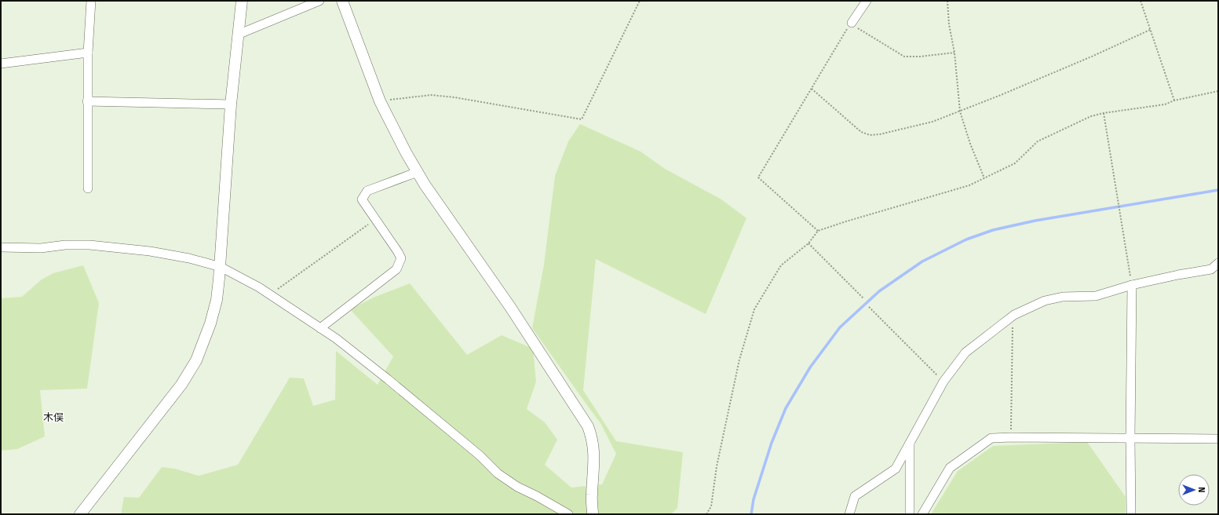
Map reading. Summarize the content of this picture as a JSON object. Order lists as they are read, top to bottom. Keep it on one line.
{"districts":["木俣"],"north":"right"}
